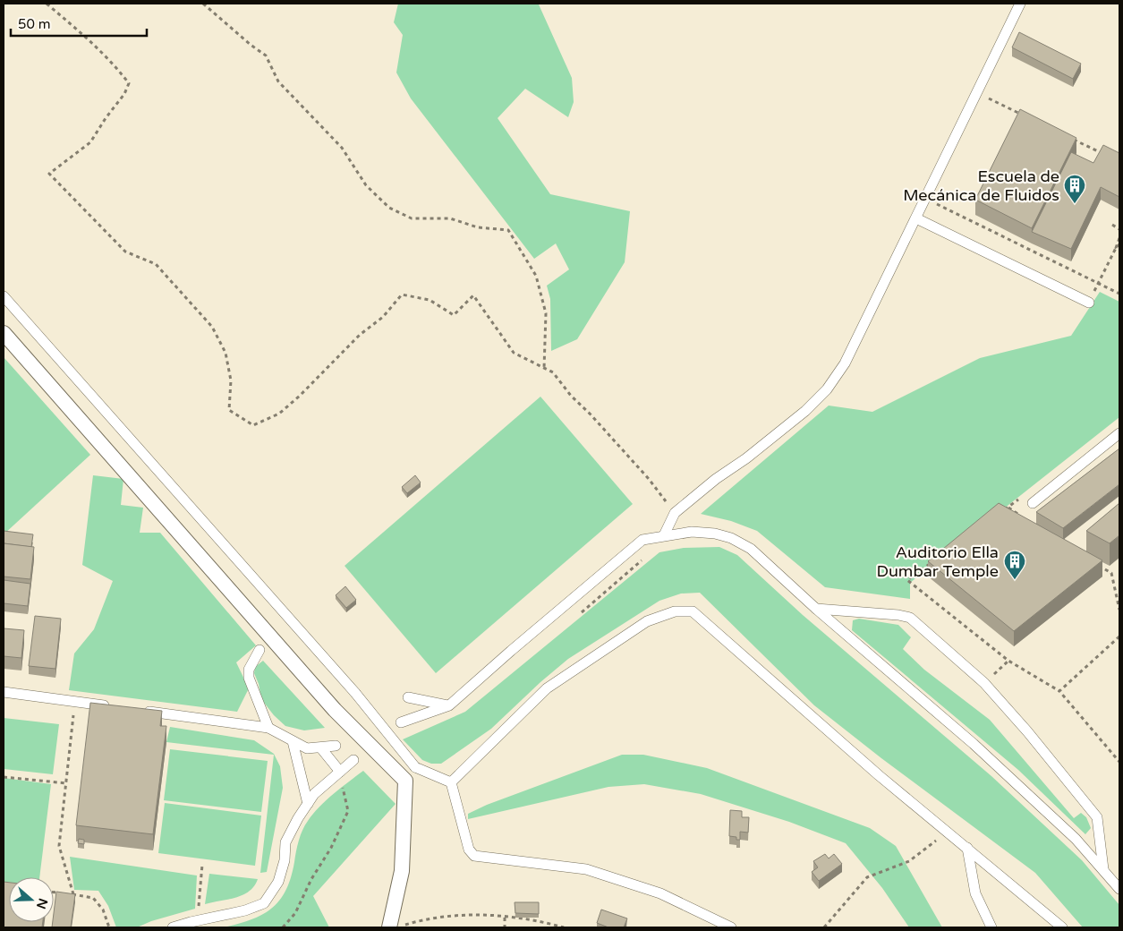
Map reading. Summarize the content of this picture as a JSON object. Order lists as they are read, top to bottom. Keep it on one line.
{"places":{"building":["Escuela de Mecánica de Fluidos","Auditorio Ella Dumbar Temple"]},"scale_bar":"50 m","north":"right"}
